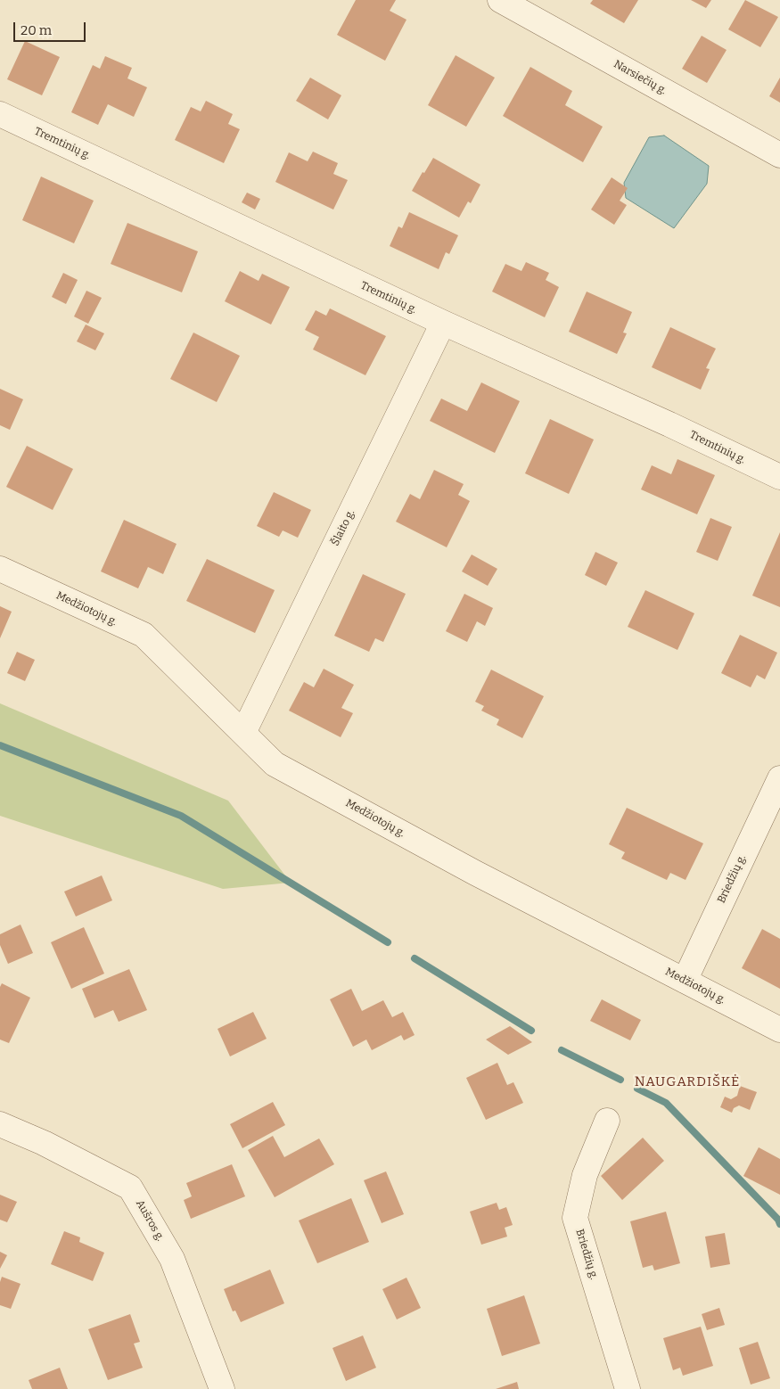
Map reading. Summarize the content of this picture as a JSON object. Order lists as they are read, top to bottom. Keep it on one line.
{"streets":{"street":["Narsiečių g.","Tremtinių g.","Šlaito g.","Medžiotojų g.","Briedžių g.","Aušros g."]},"crossings":[["Tremtinių g.","Šlaito g."],["Šlaito g.","Medžiotojų g."],["Medžiotojų g.","Briedžių g."]],"districts":["NAUGARDIŠKĖ"],"scale_bar":"20 m"}
